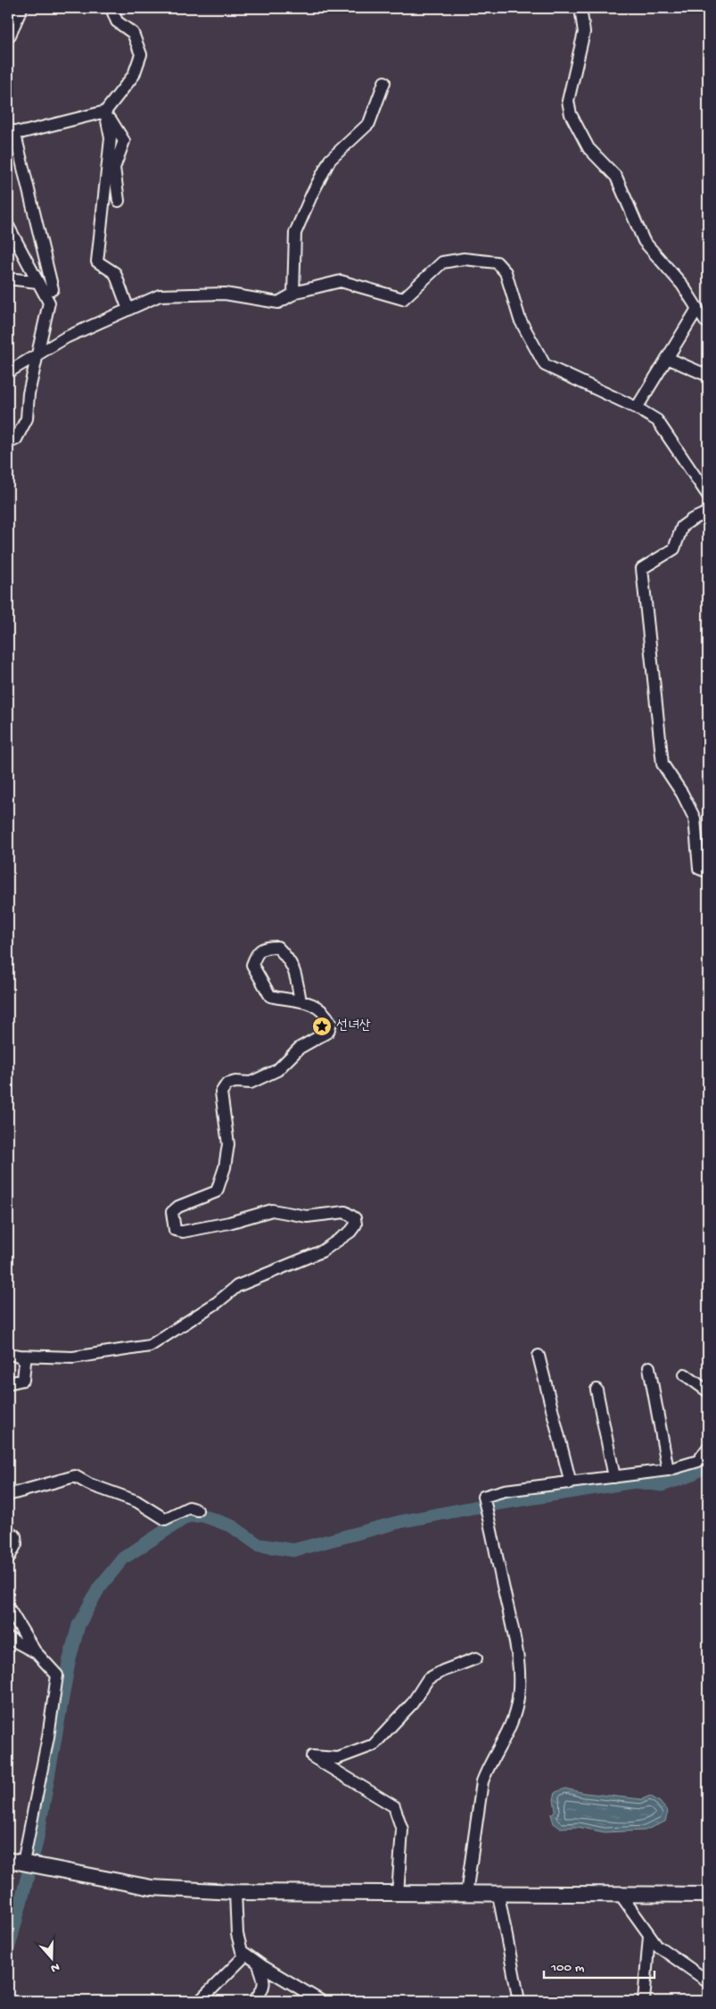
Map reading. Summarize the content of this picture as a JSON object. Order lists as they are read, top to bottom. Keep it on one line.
{"places":{"place":["선녀산"]},"scale_bar":"100 m","north":"bottom"}
